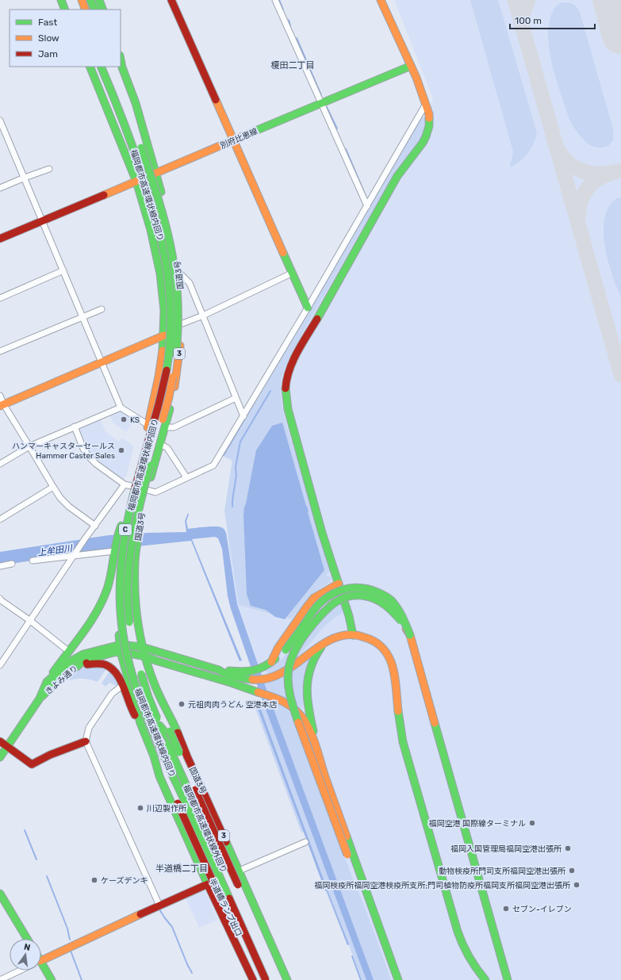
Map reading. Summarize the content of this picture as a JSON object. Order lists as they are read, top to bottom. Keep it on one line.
{"streets":{"main road":["別府比恵線","福岡都市高速環状線内回り","国道3号","3","C","きよみ通り","福岡都市高速環状線外回り","半道橋ランプ出口"]},"crossings":[["別府比恵線","国道3号"],["福岡都市高速環状線内回り","福岡都市高速環状線外回り"],["国道3号","きよみ通り"],["国道3号","半道橋ランプ出口"]],"districts":["榎田二丁目","半道橋二丁目"],"water":["上牟田川"],"places":["KS","ハンマーキャスターセールス Hammer Caster Sales","元祖肉肉うどん 空港本店","川辺製作所","福岡空港 国際線ターミナル","福岡入国管理局福岡空港出張所","動物検疫所門司支所福岡空港出張所","ケーズデンキ","福岡検疫所福岡空港検疫所支所;門司植物防疫所福岡支所福岡空港出張所","セブン-イレブン"],"legend":["Fast","Slow","Jam"],"scale_bar":"100 m","north":"top"}
